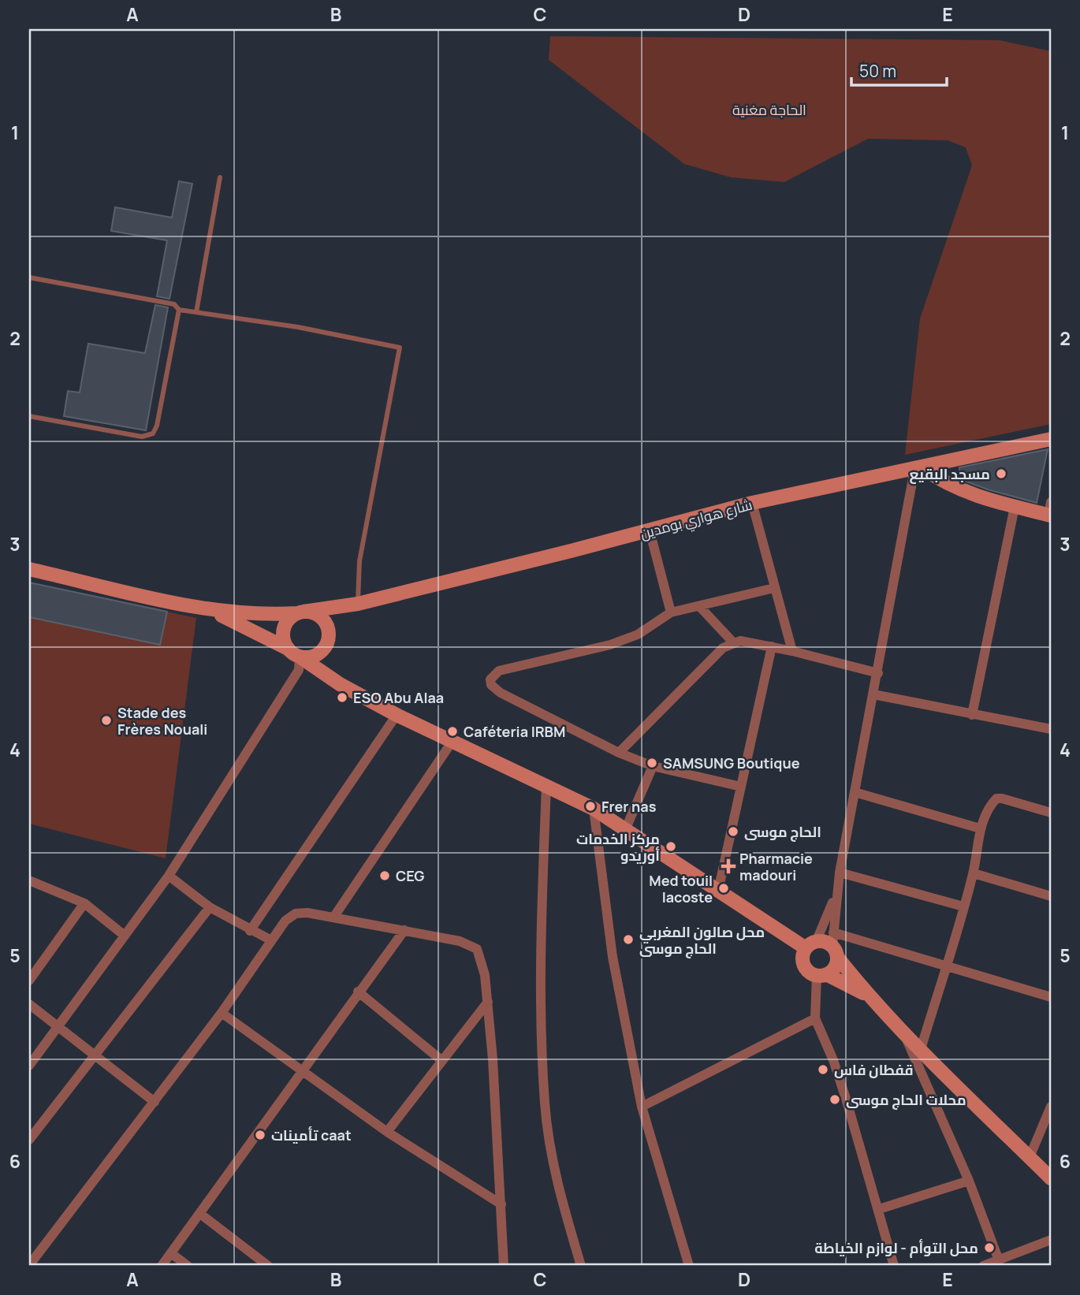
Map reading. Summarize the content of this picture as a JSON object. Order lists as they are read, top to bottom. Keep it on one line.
{"streets":{"street":["شارع هواري بومدين"]},"parks":["الحاجة مغنية"],"places":{"other":["مسجد البقيع","ESO Abu Alaa","Stade des Frères Nouali","Caféteria IRBM","SAMSUNG Boutique","Frer nas","الحاج موسى","مركز الخدمات أوريدو","CEG","Med touil lacoste","محل صالون المغربي الحاج موسى","قفطان فاس","محلات الحاج موسى","تأمينات caat","محل التوأم - لوازم الخياطة"],"health":["Pharmacie madouri"]},"scale_bar":"50 m","grid":{"columns":["A","B","C","D","E"],"rows":["1","2","3","4","5","6"]}}
